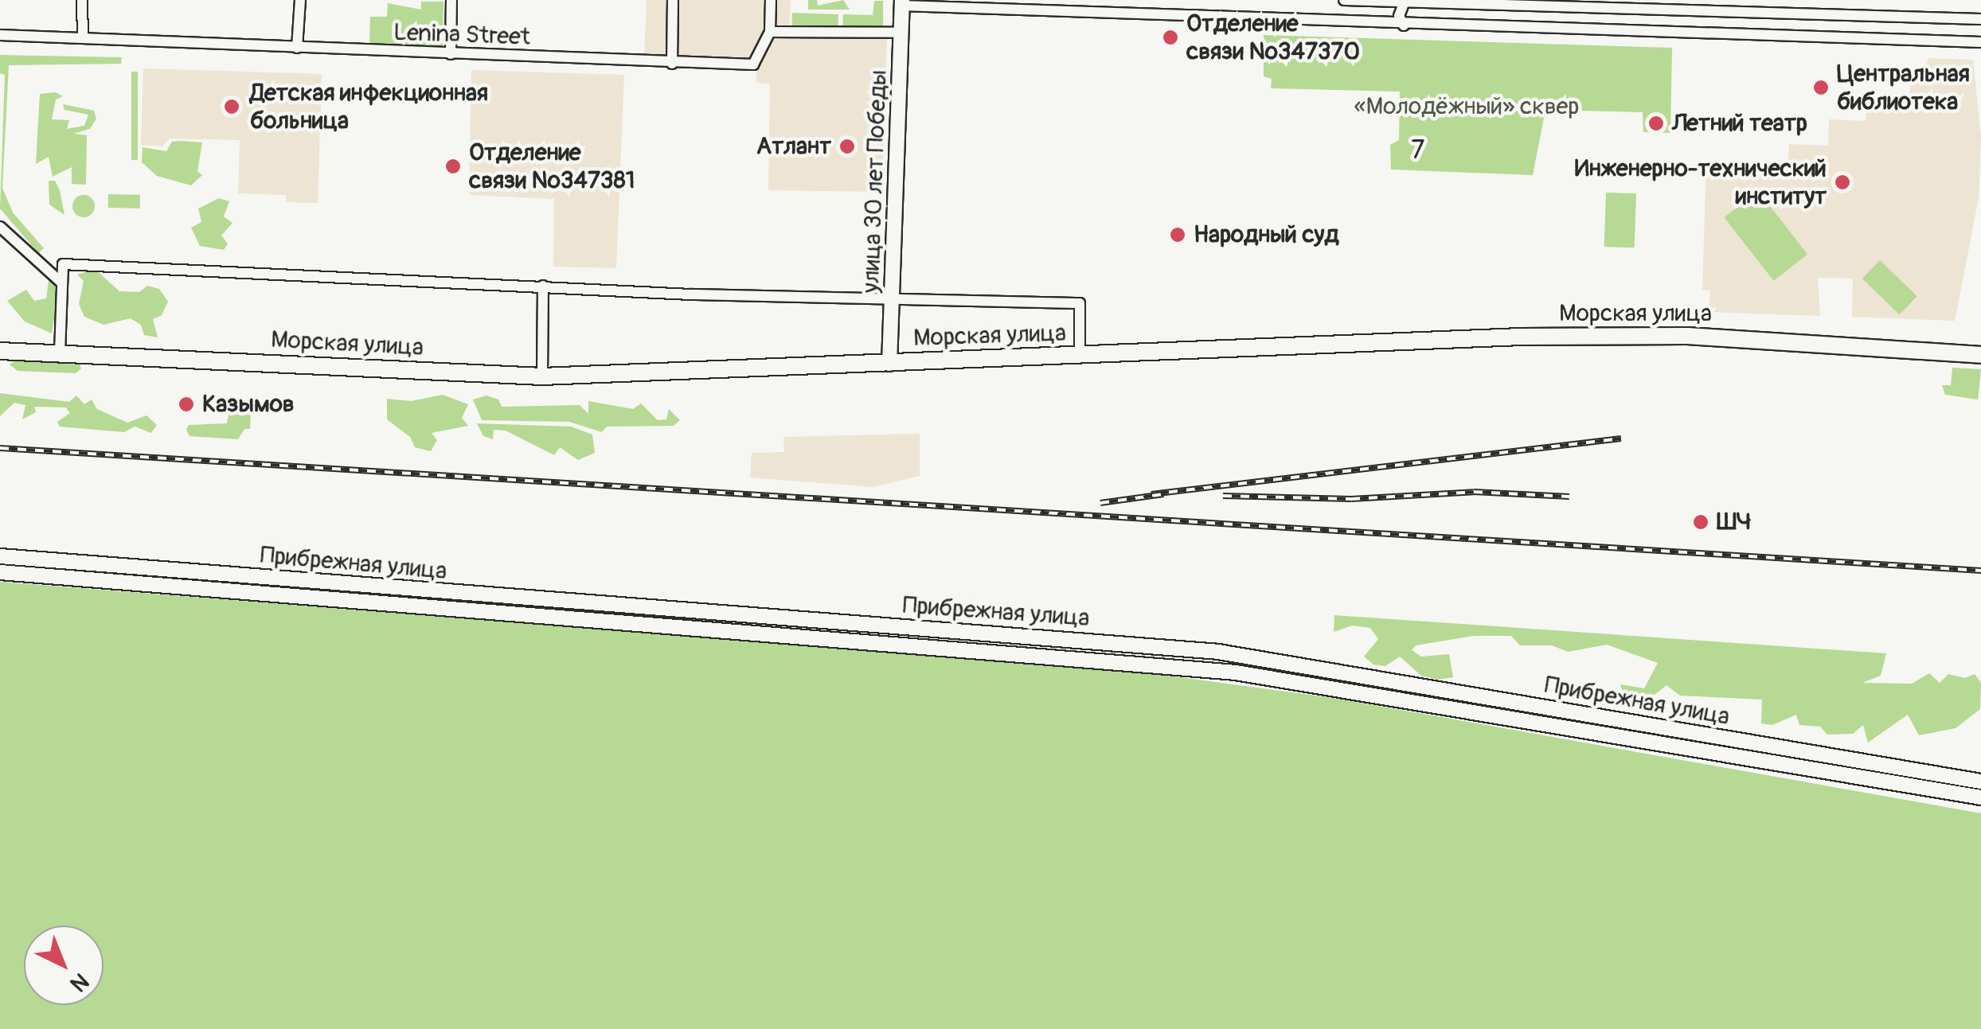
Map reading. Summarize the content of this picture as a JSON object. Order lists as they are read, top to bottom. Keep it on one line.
{"streets":{"main road":["улица 30 лет Победы","Морская улица","Прибрежная улица"],"street":["Lenina Street"]},"crossings":[["улица 30 лет Победы","Морская улица"]],"districts":["7"],"parks":["«Молодёжный» сквер"],"places":["Отделение связи №347370","Центральная библиотека","Детская инфекционная больница","Летний театр","Атлант","Отделение связи №347381","Инженерно-технический институт","Народный суд","Казымов","ШЧ"],"north":"bottom right"}
